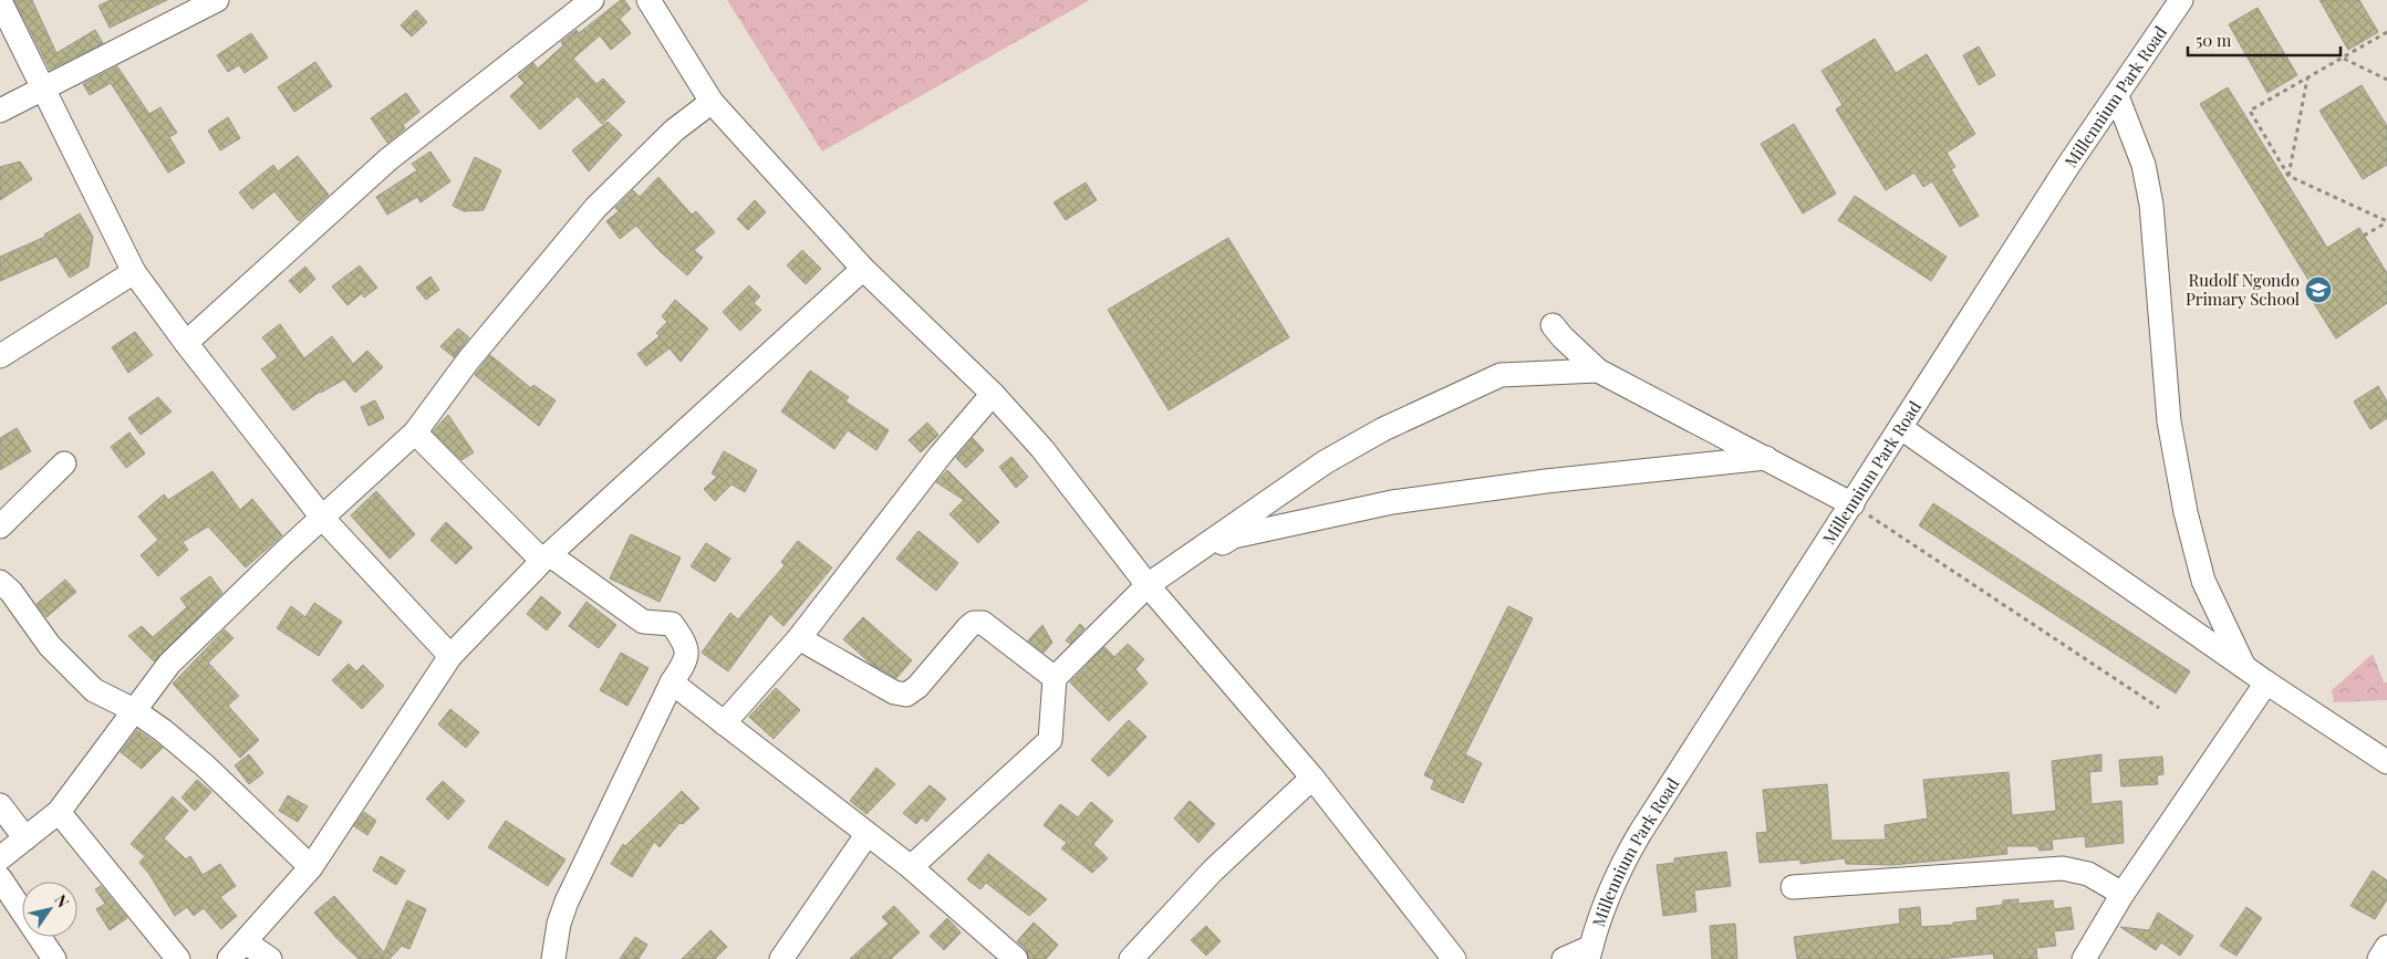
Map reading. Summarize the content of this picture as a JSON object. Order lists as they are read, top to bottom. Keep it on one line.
{"streets":{"street":["Millennium Park Road"]},"places":{"school or university":["Rudolf Ngondo Primary School"]},"scale_bar":"50 m","north":"top right"}
